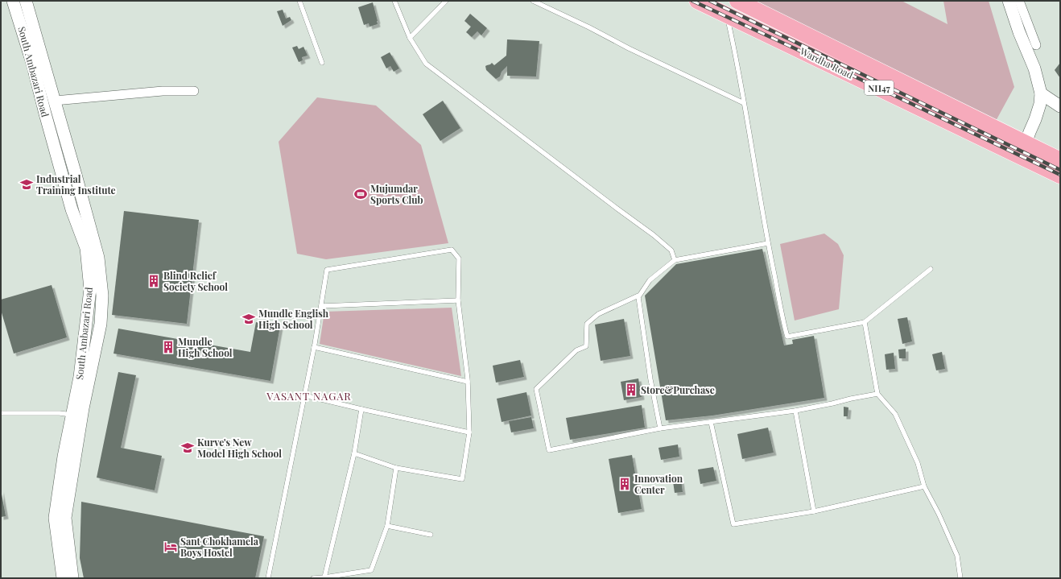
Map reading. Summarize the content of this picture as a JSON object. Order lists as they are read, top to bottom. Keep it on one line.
{"streets":{"highway":["Wardha Road","NH47"],"main road":["South Ambazari Road"]},"districts":["VASANT NAGAR"],"places":{"school or university":["Industrial Training Institute","Mundle English High School","Kurve's New Model High School"],"sports":["Mujumdar Sports Club"],"building":["Blind Relief Society School","Mundle High School","Store&Purchase","Innovation Center"],"hotel":["Sant Chokhamela Boys Hostel"]}}
